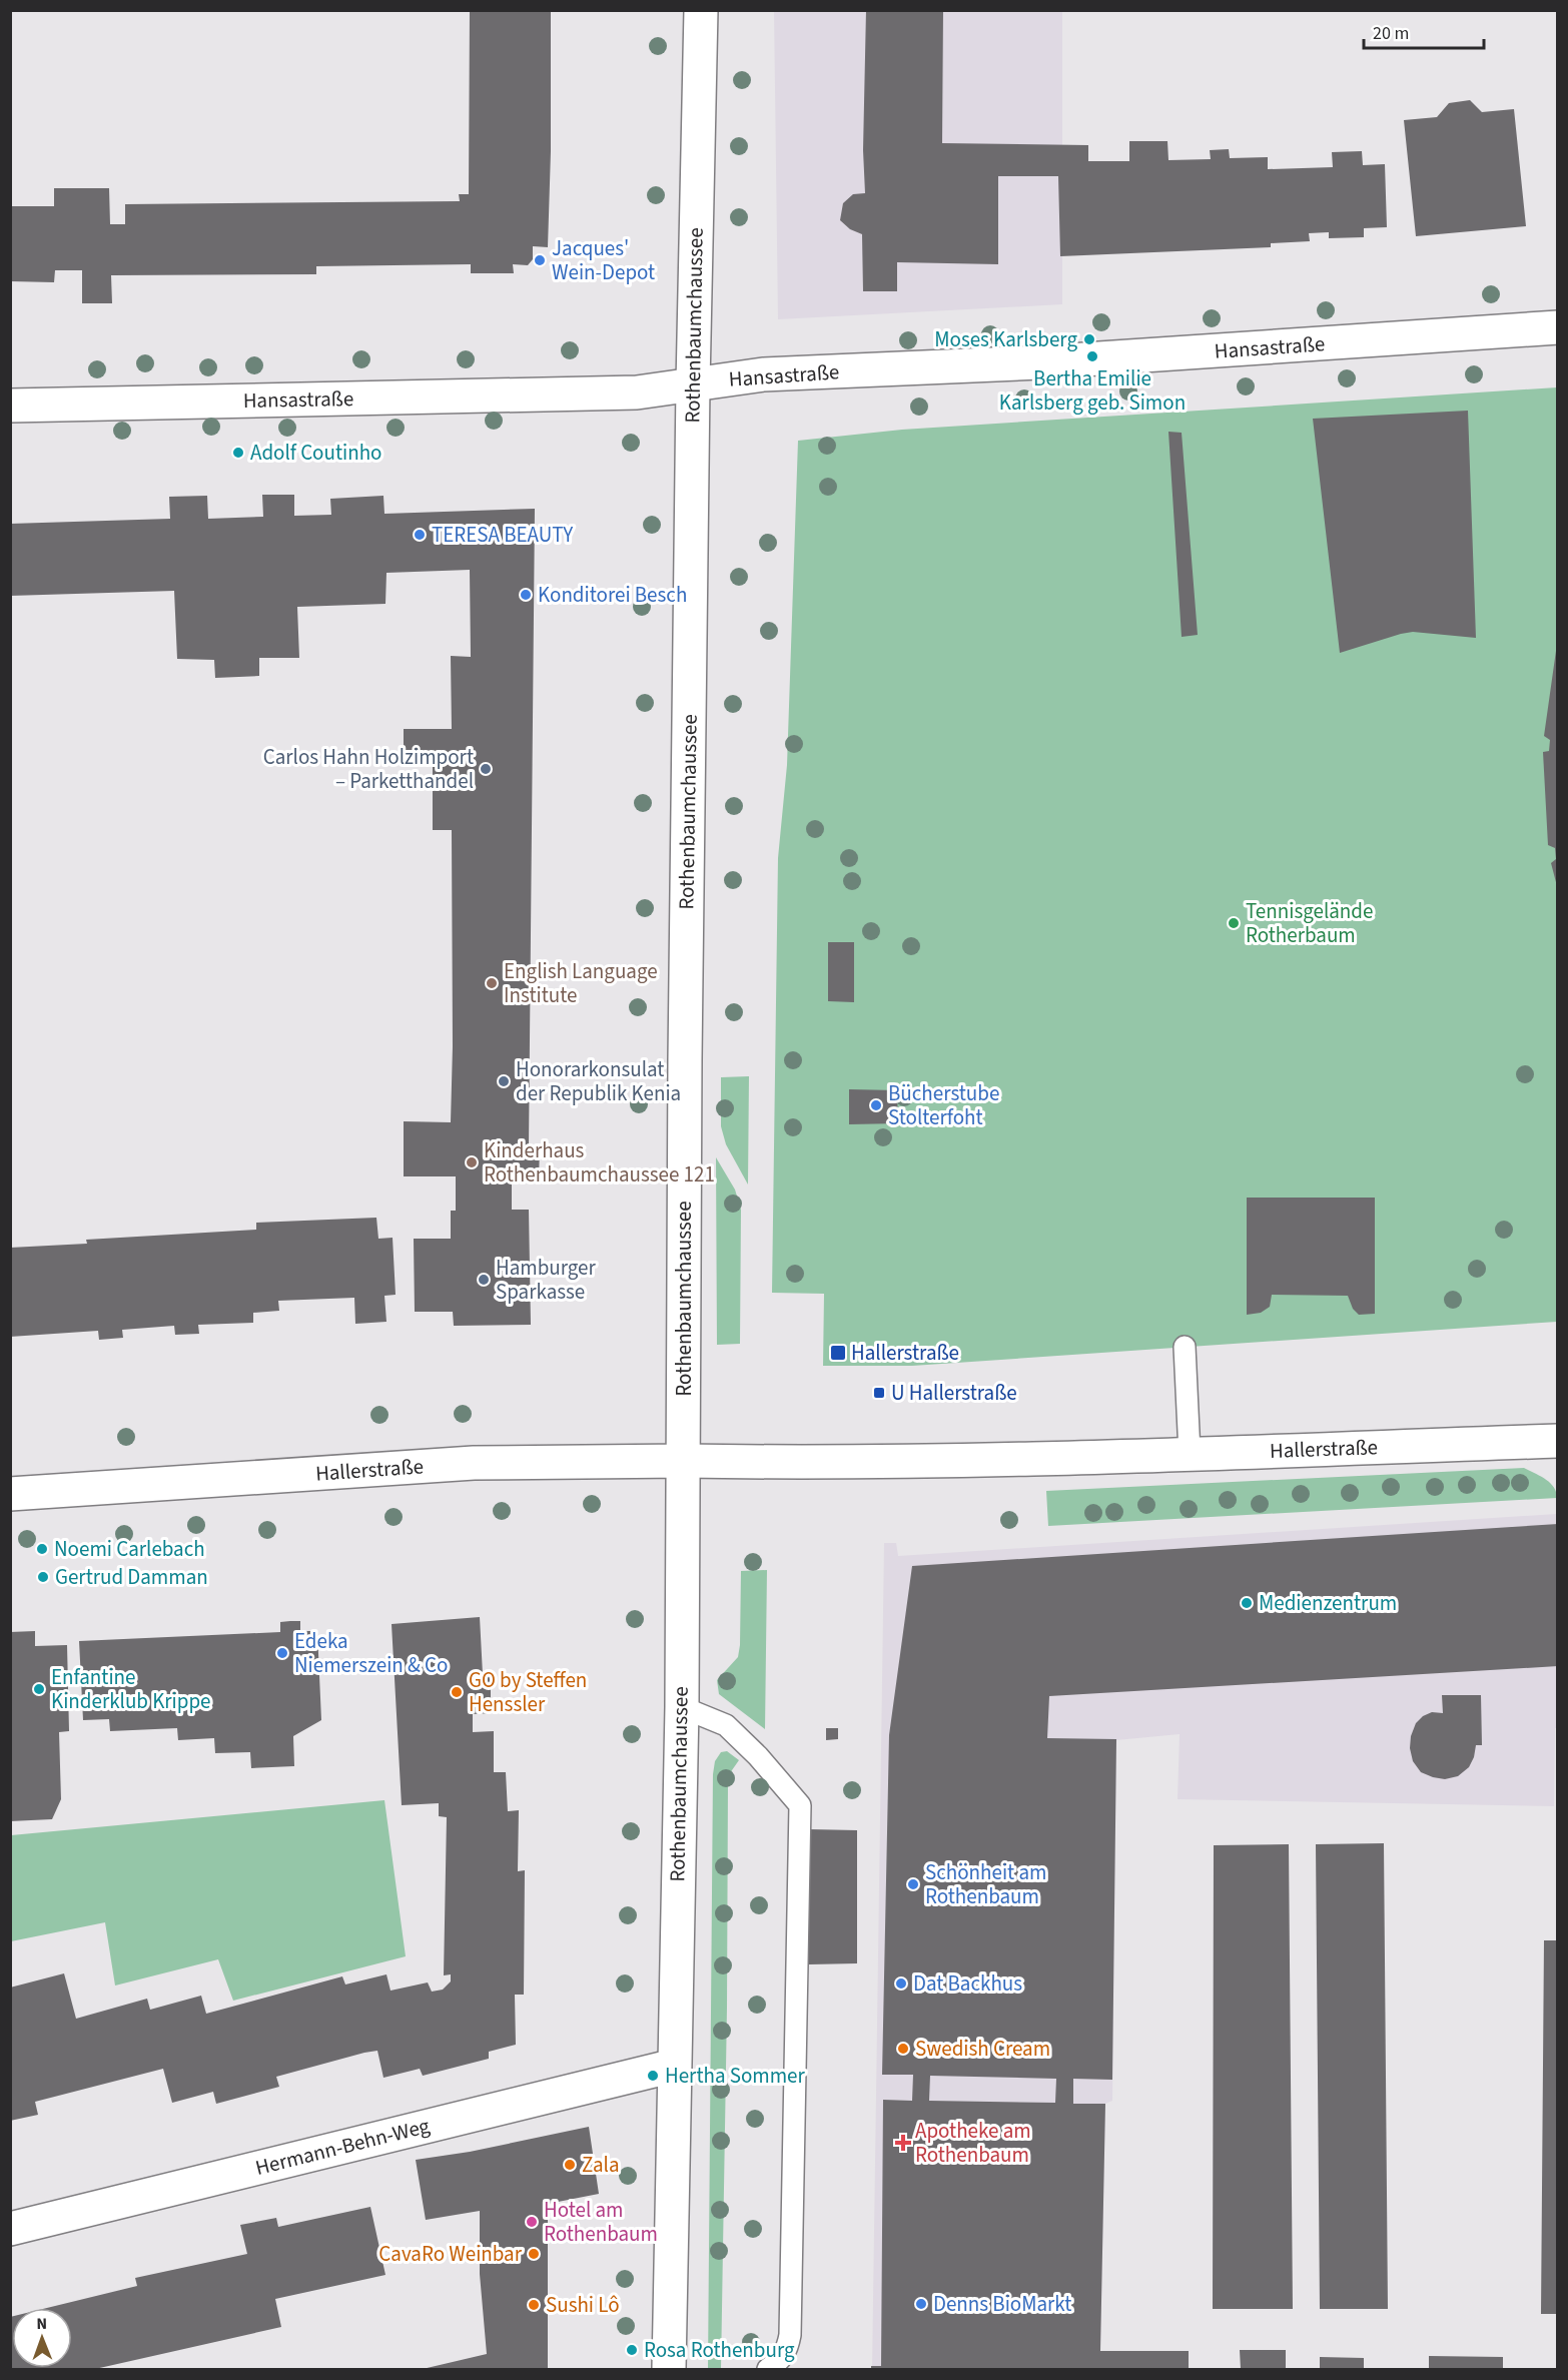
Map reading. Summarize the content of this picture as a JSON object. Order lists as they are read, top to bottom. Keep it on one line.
{"streets":{"street":["Rothenbaumchaussee","Hansastraße","Hallerstraße","Hermann-Behn-Weg"]},"crossings":[["Rothenbaumchaussee","Hansastraße"],["Rothenbaumchaussee","Hallerstraße"],["Rothenbaumchaussee","Hermann-Behn-Weg"]],"places":{"other":["Jacques' Wein-Depot","Moses Karlsberg","Bertha Emilie Karlsberg geb. Simon","Adolf Coutinho","TERESA BEAUTY","Konditorei Besch","Carlos Hahn Holzimport – Parketthandel","Tennisgelände Rotherbaum","English Language Institute","Honorarkonsulat der Republik Kenia","Bücherstube Stolterfoht","Kinderhaus Rothenbaumchaussee 121","Hamburger Sparkasse","Noemi Carlebach","Gertrud Damman","Medienzentrum","Edeka Niemerszein & Co","Enfantine Kinderklub Krippe","GO by Steffen Henssler","Schönheit am Rothenbaum","Dat Backhus","Swedish Cream","Hertha Sommer","Zala","Hotel am Rothenbaum","CavaRo Weinbar","Denns BioMarkt","Sushi Lô","Rosa Rothenburg"],"transit":["Hallerstraße","U Hallerstraße"],"health":["Apotheke am Rothenbaum"]},"scale_bar":"20 m","north":"top"}
